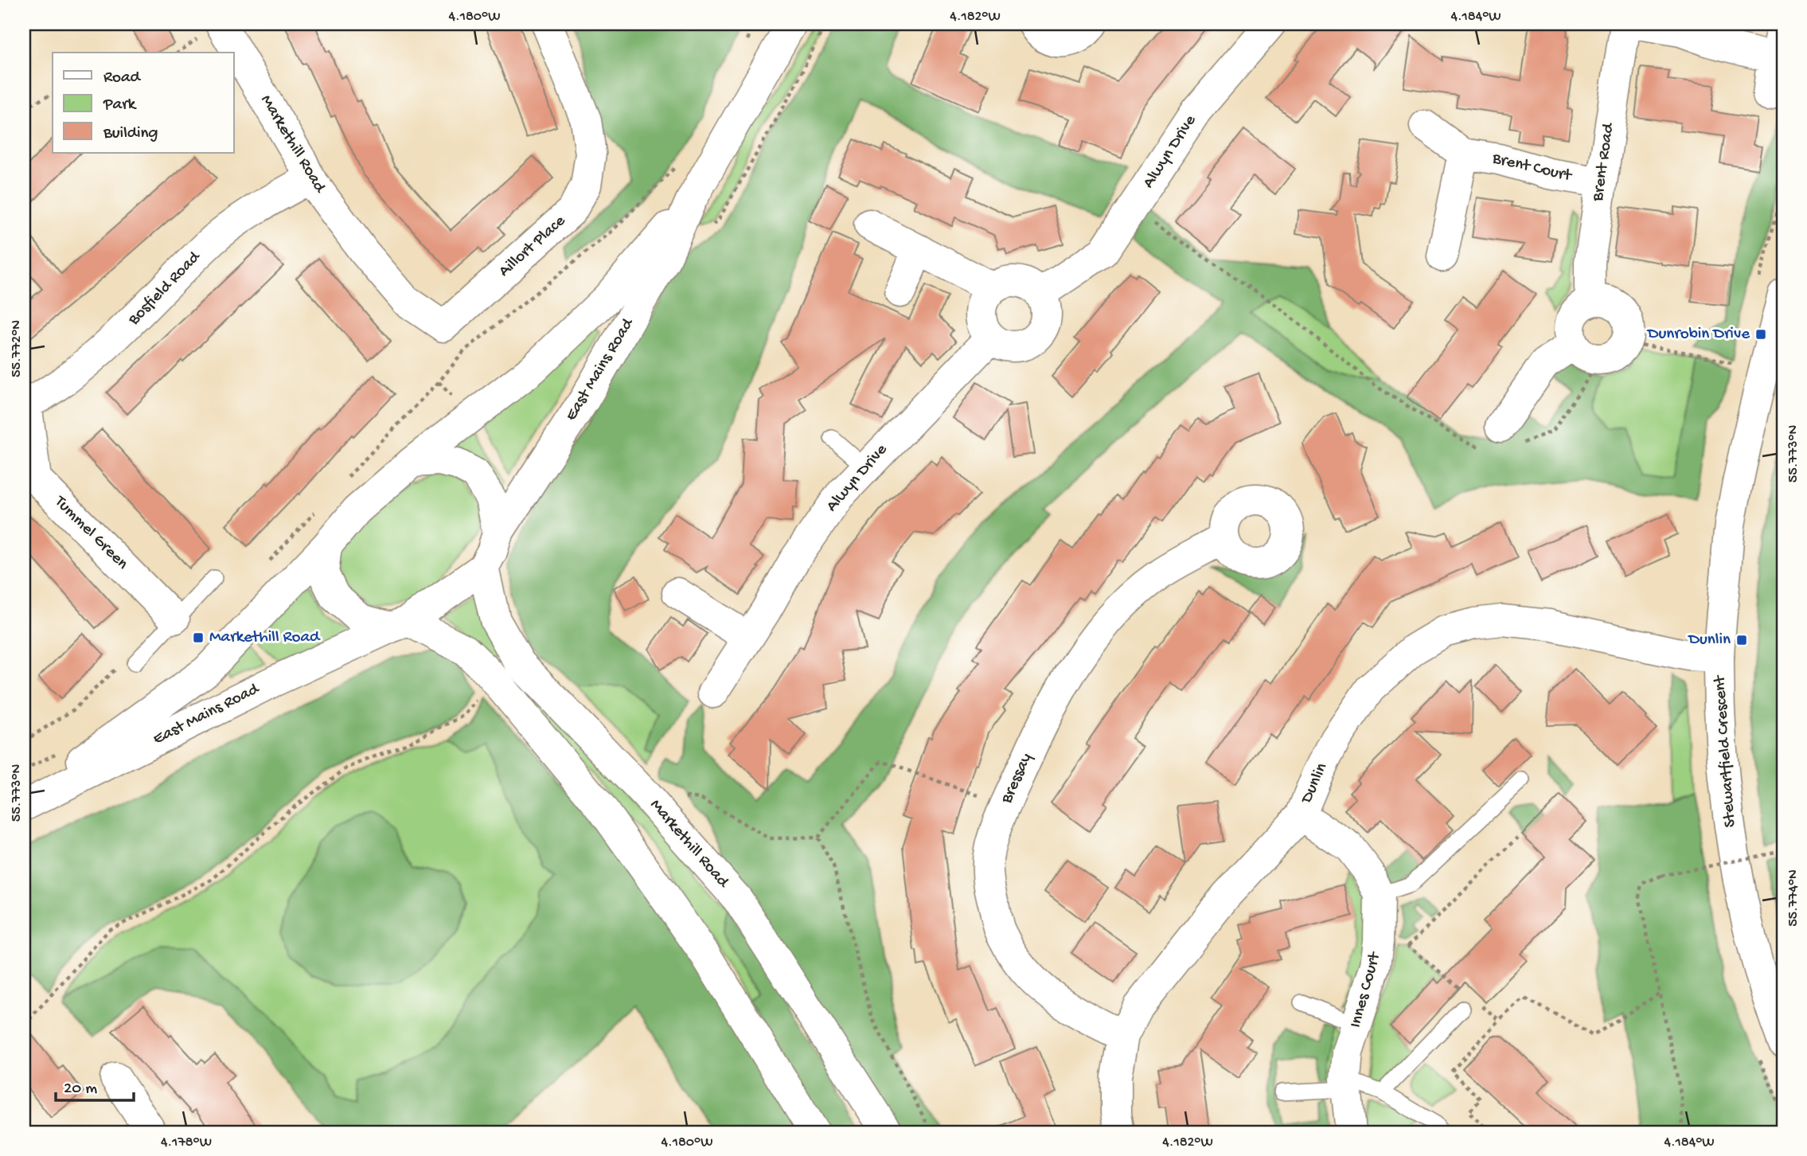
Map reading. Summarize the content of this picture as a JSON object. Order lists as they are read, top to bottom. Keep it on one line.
{"streets":{"street":["Markethill Road","Alwyn Drive","Brent Road","Brent Court","Aillort Place","Bosfield Road","East Mains Road","Tummel Green","Stewartfield Crescent","Bressay","Dunlin","Innes Court"]},"crossings":[["Markethill Road","Aillort Place"],["Markethill Road","Bosfield Road"],["Markethill Road","East Mains Road"],["Brent Road","Brent Court"],["Bosfield Road","Tummel Green"],["Stewartfield Crescent","Dunlin"],["Bressay","Dunlin"],["Dunlin","Innes Court"]],"places":{"transit":["Dunrobin Drive","Markethill Road","Dunlin"]},"legend":["Road","Park","Building"],"scale_bar":"20 m","coordinates":["4.180°W","4.182°W","4.184°W","55.772°N","55.773°N","55.774°N","4.178°W"]}
